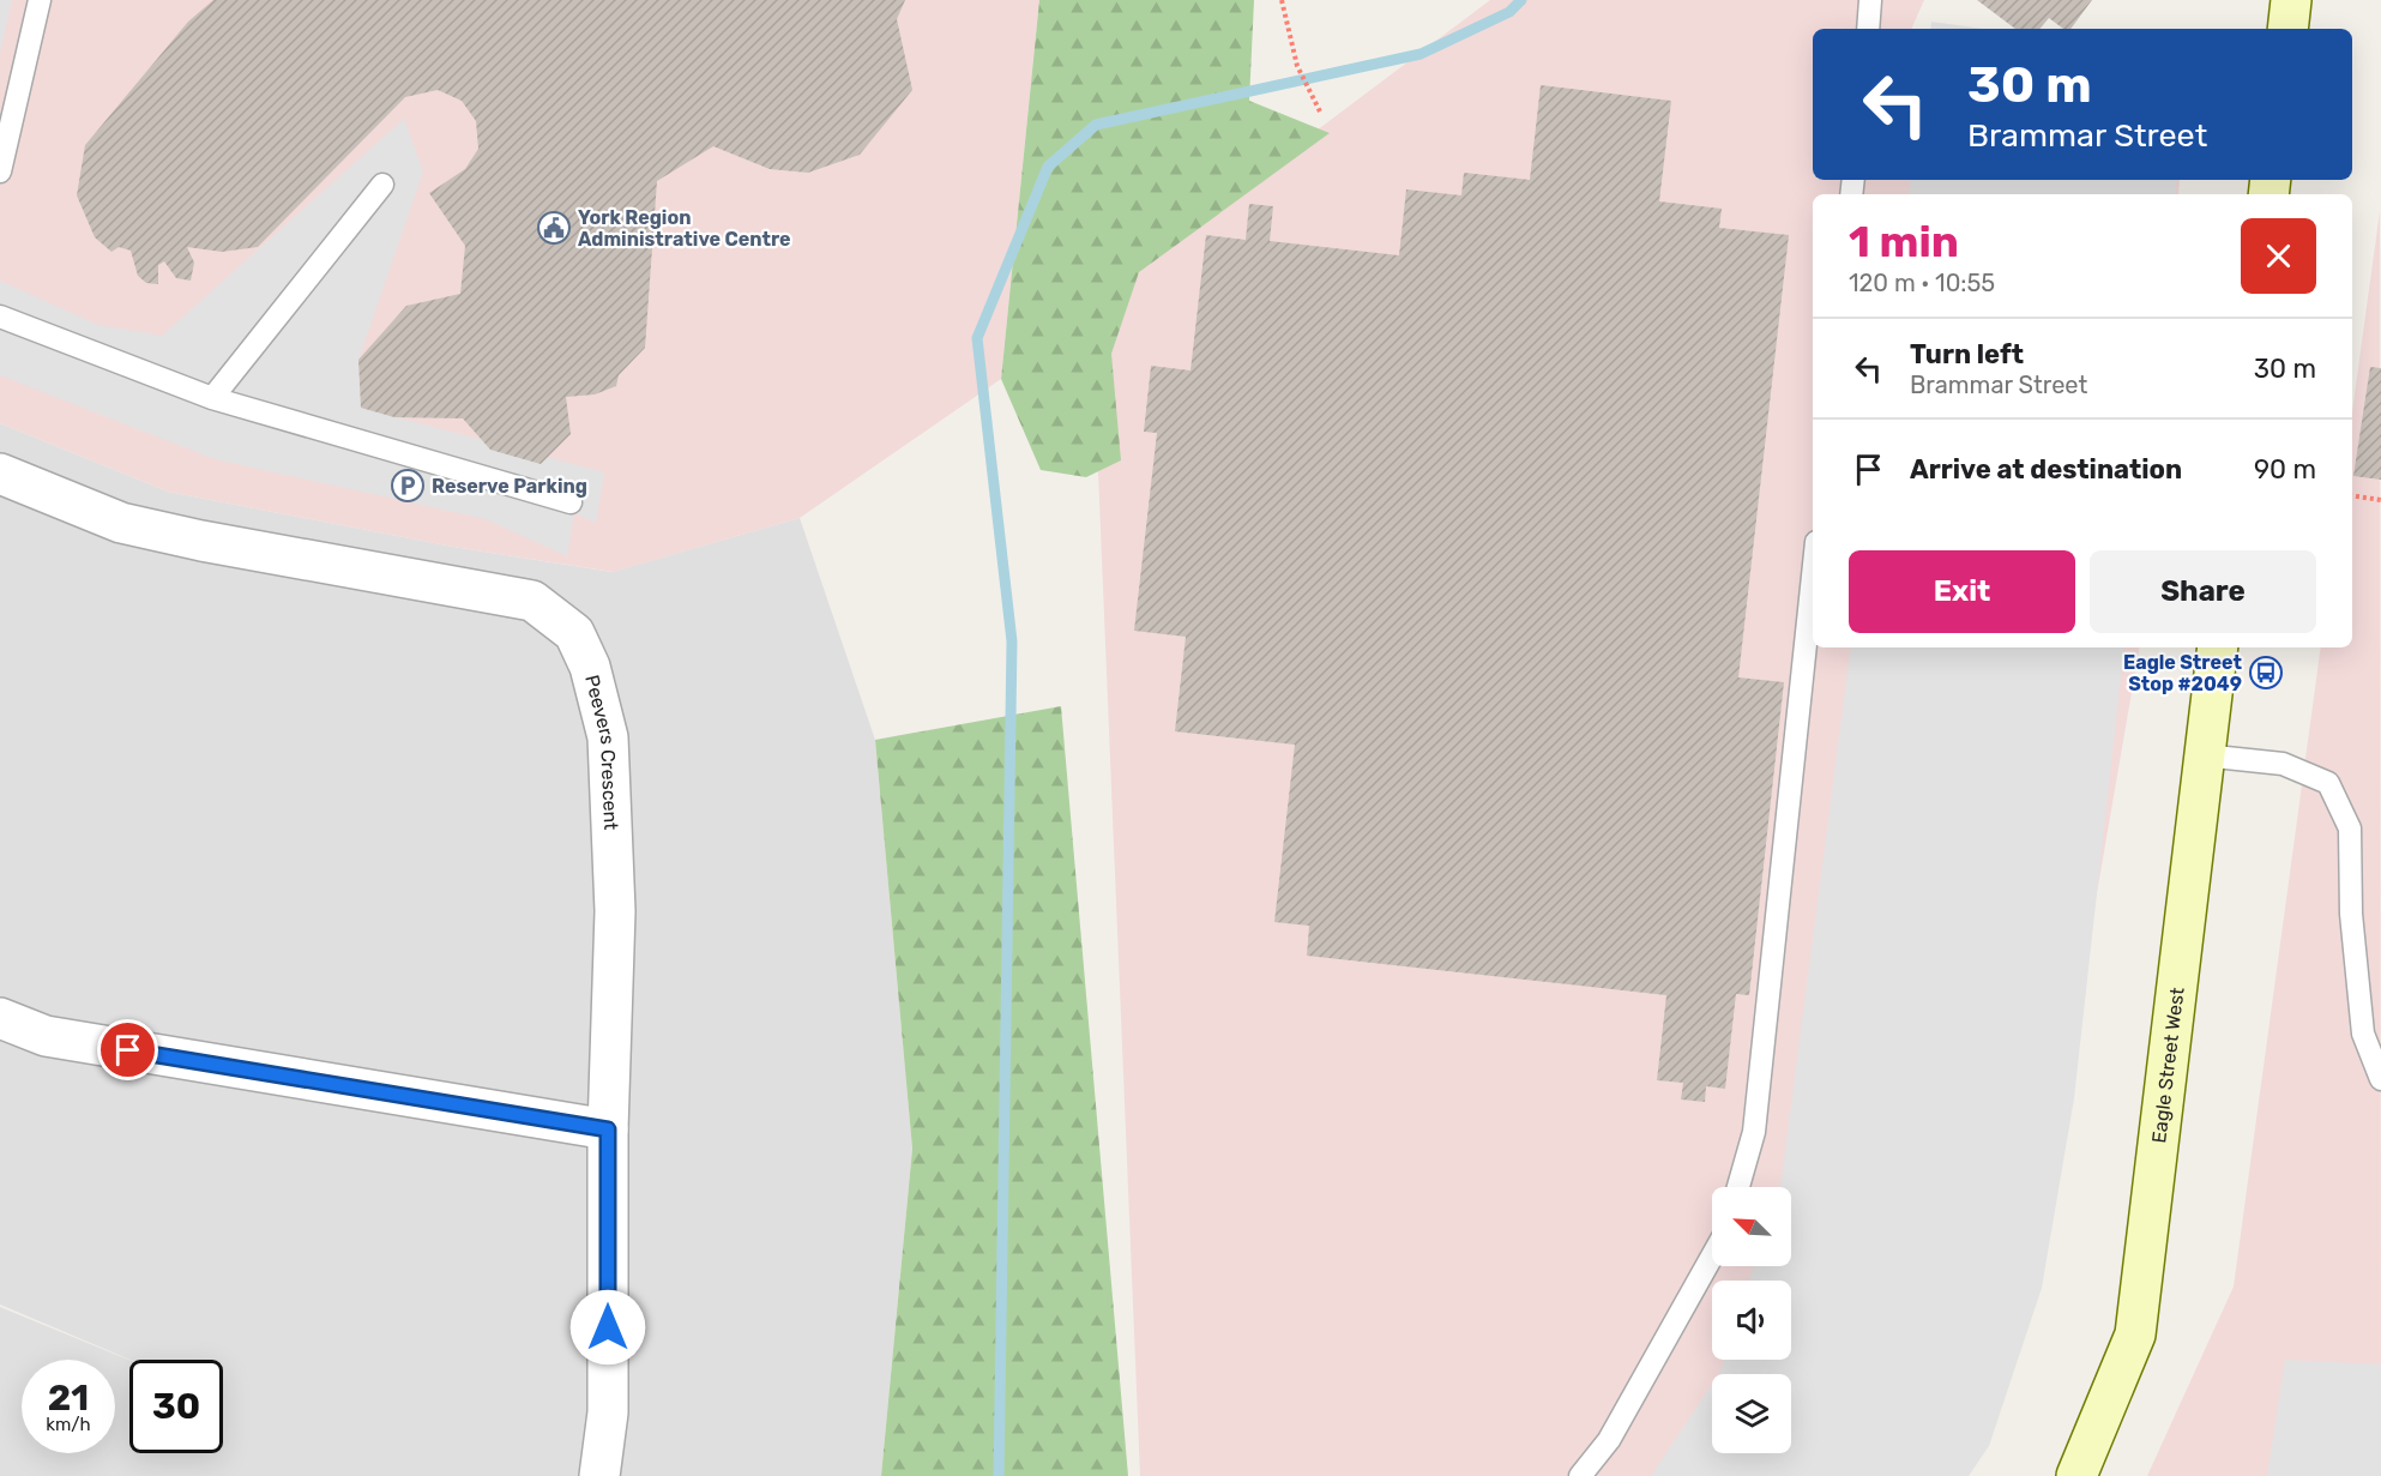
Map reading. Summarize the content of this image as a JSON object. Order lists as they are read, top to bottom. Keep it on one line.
{"streets":{"main road":["Eagle Street West"],"street":["Peevers Crescent"]},"places":{"public building":["York Region Administrative Centre"],"parking":["Reserve Parking"],"bus stop":["Eagle Street Stop #2049"]},"north":"top left","page":{"turn":["30 m","Brammar Street"],"heading":["1 min","120 m · 10:55"],"list":[{"name":"Turn left","note":"Brammar Street","value":"30 m"},{"name":"Arrive at destination","value":"90 m"}],"buttons":["Exit","Share"],"speed":"21 km/h","limit":"30"}}
